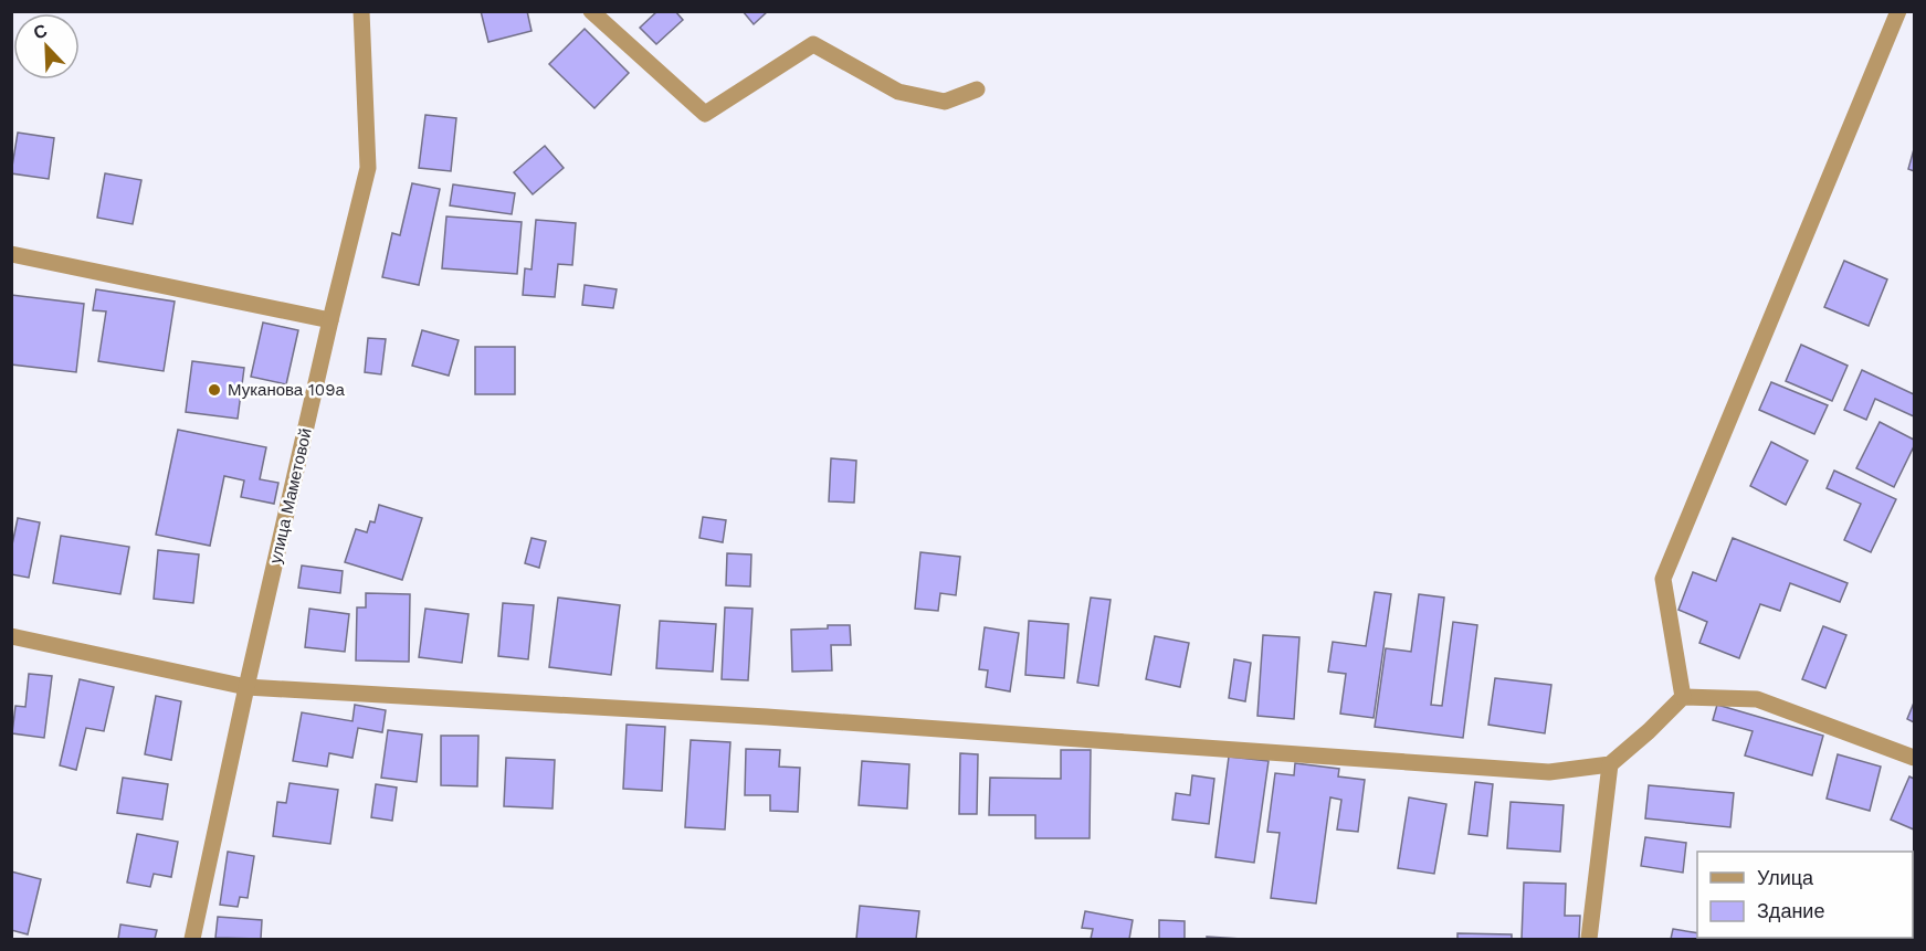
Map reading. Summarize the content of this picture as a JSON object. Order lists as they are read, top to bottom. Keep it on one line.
{"streets":{"street":["улица Маметовой"]},"places":["Муканова 109а"],"legend":["Улица","Здание"],"north":"top left"}
